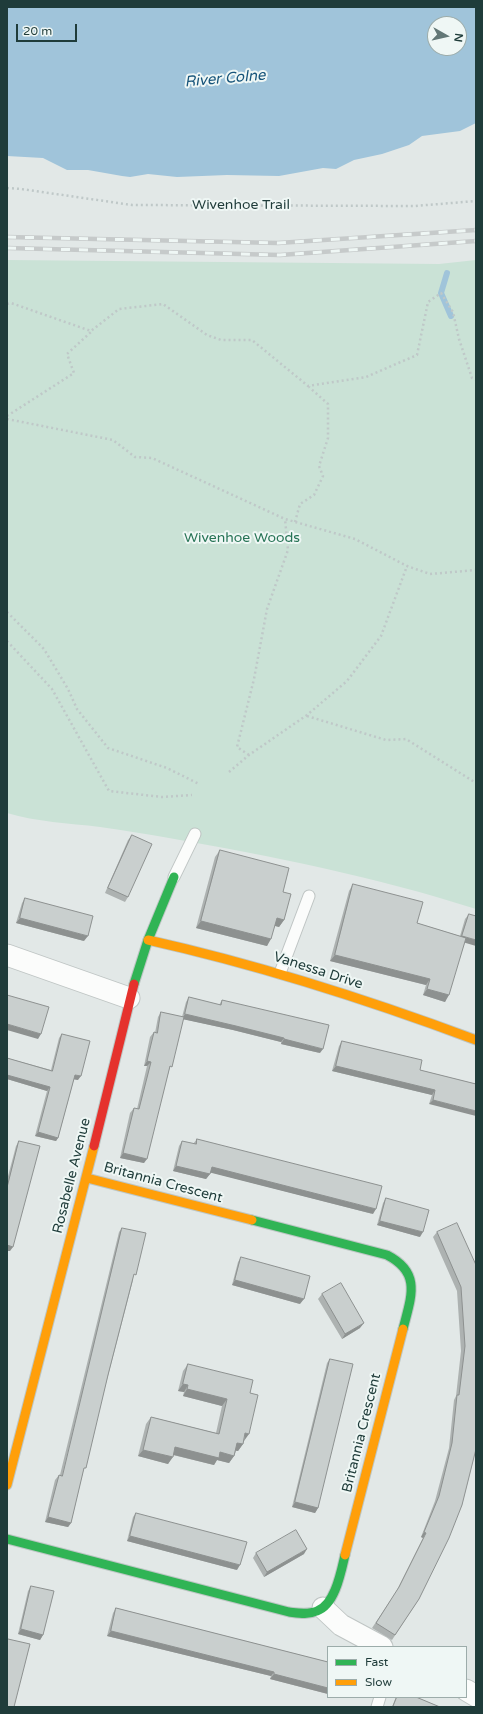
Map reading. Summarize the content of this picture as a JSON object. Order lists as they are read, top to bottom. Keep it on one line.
{"streets":{"street":["Vanessa Drive","Rosabelle Avenue","Britannia Crescent"],"path":["Wivenhoe Trail"]},"crossings":[["Vanessa Drive","Rosabelle Avenue"],["Rosabelle Avenue","Britannia Crescent"]],"water":["River Colne"],"parks":["Wivenhoe Woods"],"legend":["Fast","Slow"],"scale_bar":"20 m","north":"right"}
